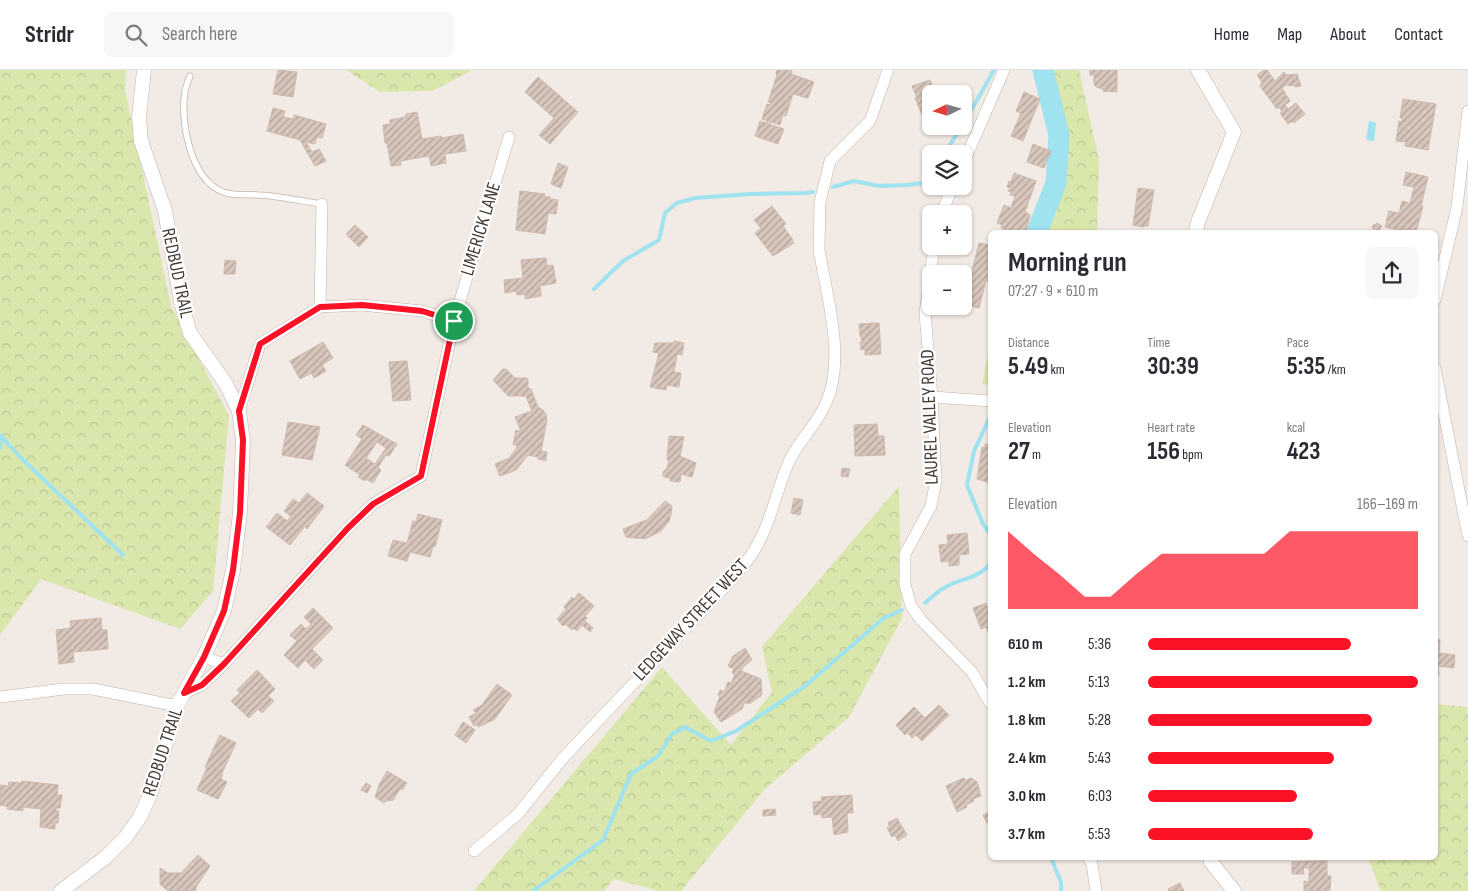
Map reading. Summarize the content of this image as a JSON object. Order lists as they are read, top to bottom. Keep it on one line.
{"streets":{"street":["LIMERICK LANE","REDBUD TRAIL","LAUREL VALLEY ROAD","LEDGEWAY STREET WEST"]},"crossings":[["LIMERICK LANE","REDBUD TRAIL"]],"north":"left","page":{"header":"Stridr","search":"Search here","nav":["Home","Map","About","Contact"],"map_buttons":["+","−"],"heading":["Morning run","07:27 · 9 × 610 m"],"stats":[["Distance","5.49 km"],["Time","30:39"],["Pace","5:35 /km"],["Elevation","27 m"],["Heart rate","156 bpm"],["kcal","423"]],"chart":["Elevation","166–169 m"],"list":[{"name":"610 m","note":"5:36"},{"name":"1.2 km","note":"5:13"},{"name":"1.8 km","note":"5:28"},{"name":"2.4 km","note":"5:43"},{"name":"3.0 km","note":"6:03"},{"name":"3.7 km","note":"5:53"}]}}
